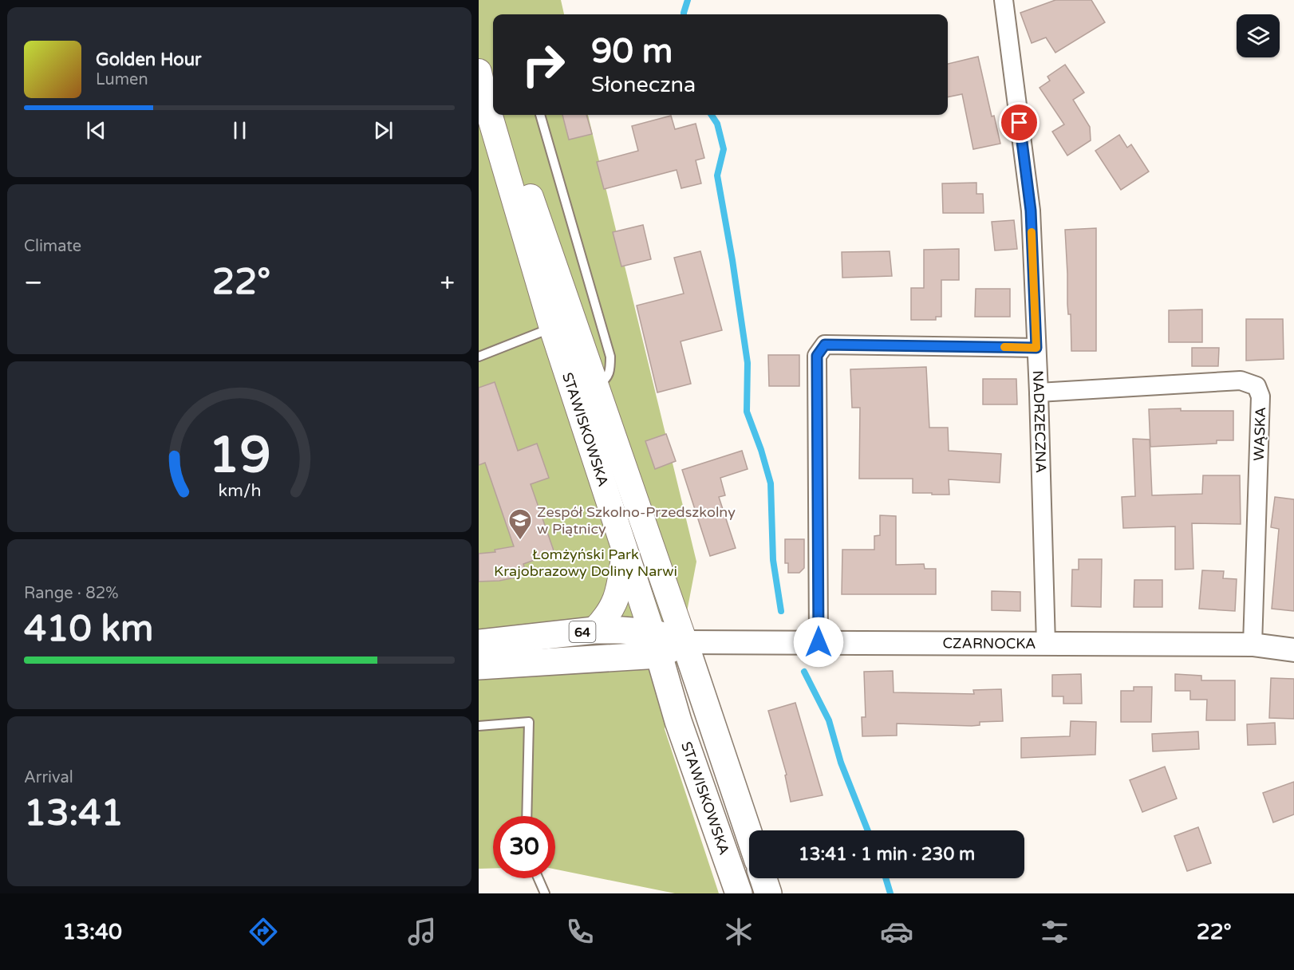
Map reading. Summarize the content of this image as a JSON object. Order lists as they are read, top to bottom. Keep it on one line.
{"streets":{"main road":["STAWISKOWSKA","64"],"street":["NADRZECZNA","WĄSKA","CZARNOCKA"]},"crossings":[["NADRZECZNA","WĄSKA"],["NADRZECZNA","CZARNOCKA"],["STAWISKOWSKA","64"],["STAWISKOWSKA","CZARNOCKA"],["WĄSKA","CZARNOCKA"]],"parks":["Łomżyński Park Krajobrazowy Doliny Narwi"],"places":{"school or university":["Zespół Szkolno-Przedszkolny w Piątnicy"]},"page":{"turn":["90 m","Słoneczna"],"song":["Golden Hour","Lumen"],"tile":["Climate",["Range · 82%","410 km"],["Arrival","13:41"]],"heat":["−","22°","+"],"limit":"30","trip":"13:41 · 1 min · 230 m","tabs":["13:40","22°"],"gauge":["19","km/h"]}}
